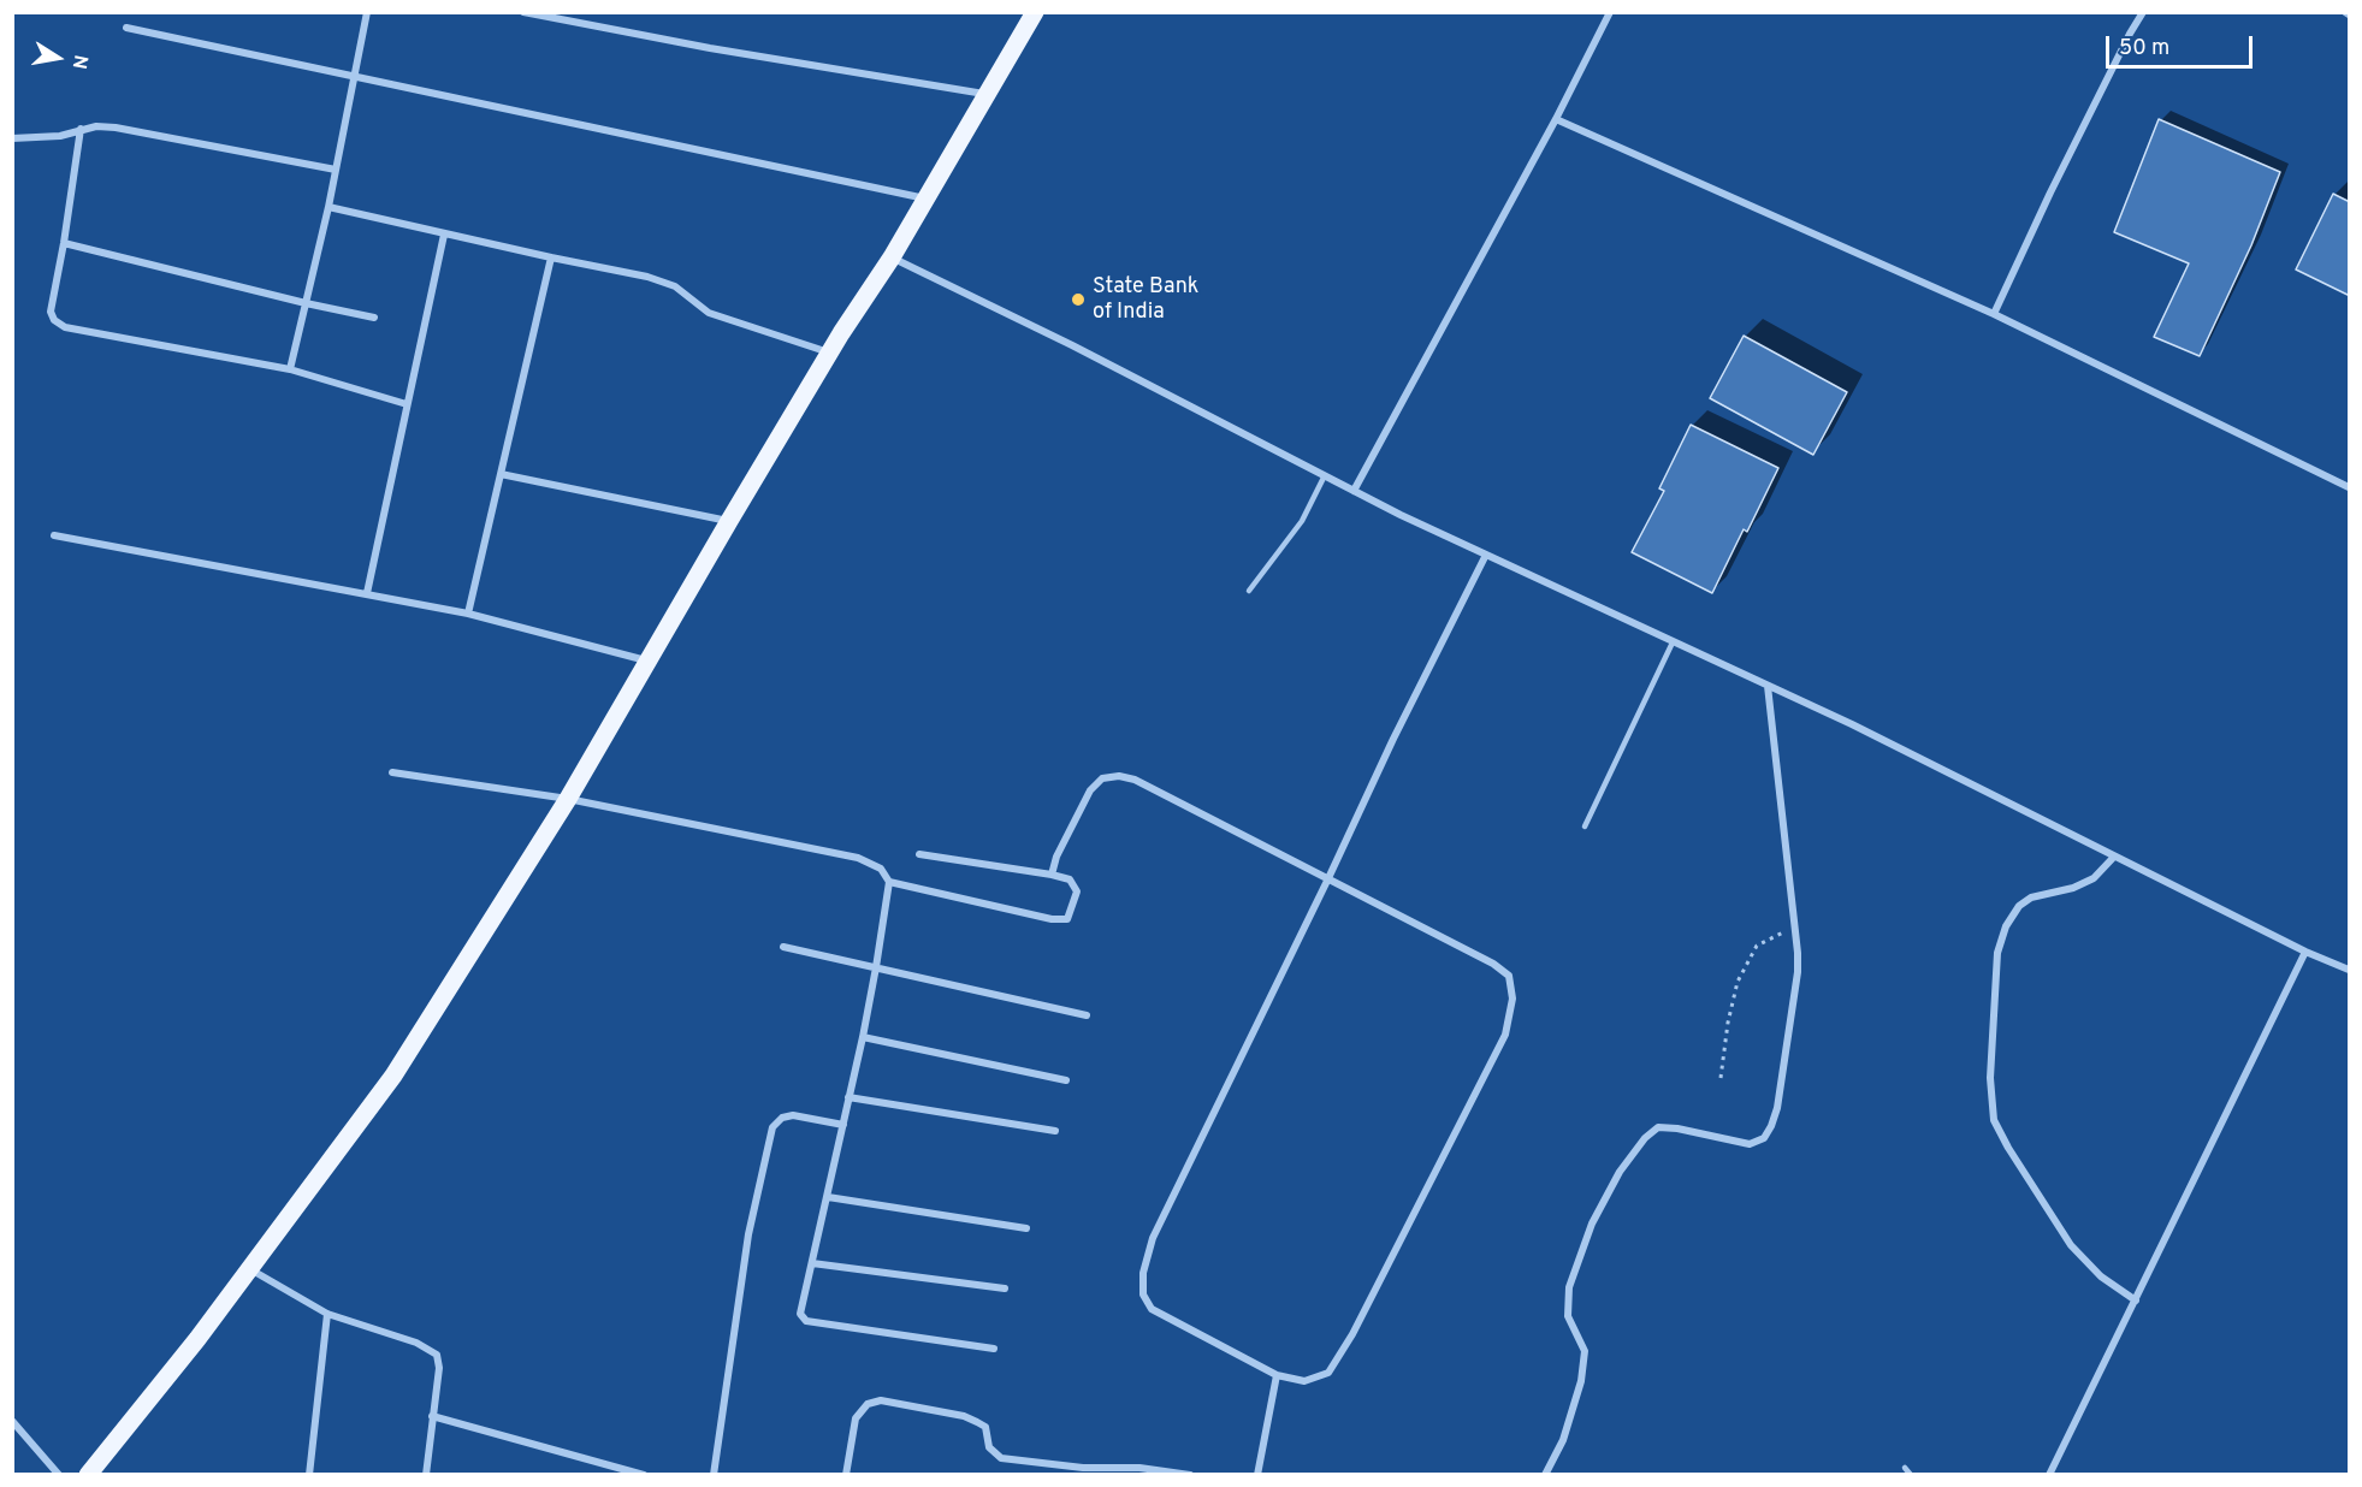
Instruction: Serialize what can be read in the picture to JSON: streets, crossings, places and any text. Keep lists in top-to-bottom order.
{
  "places": ["State Bank of India"],
  "scale_bar": "50 m",
  "north": "right"
}
